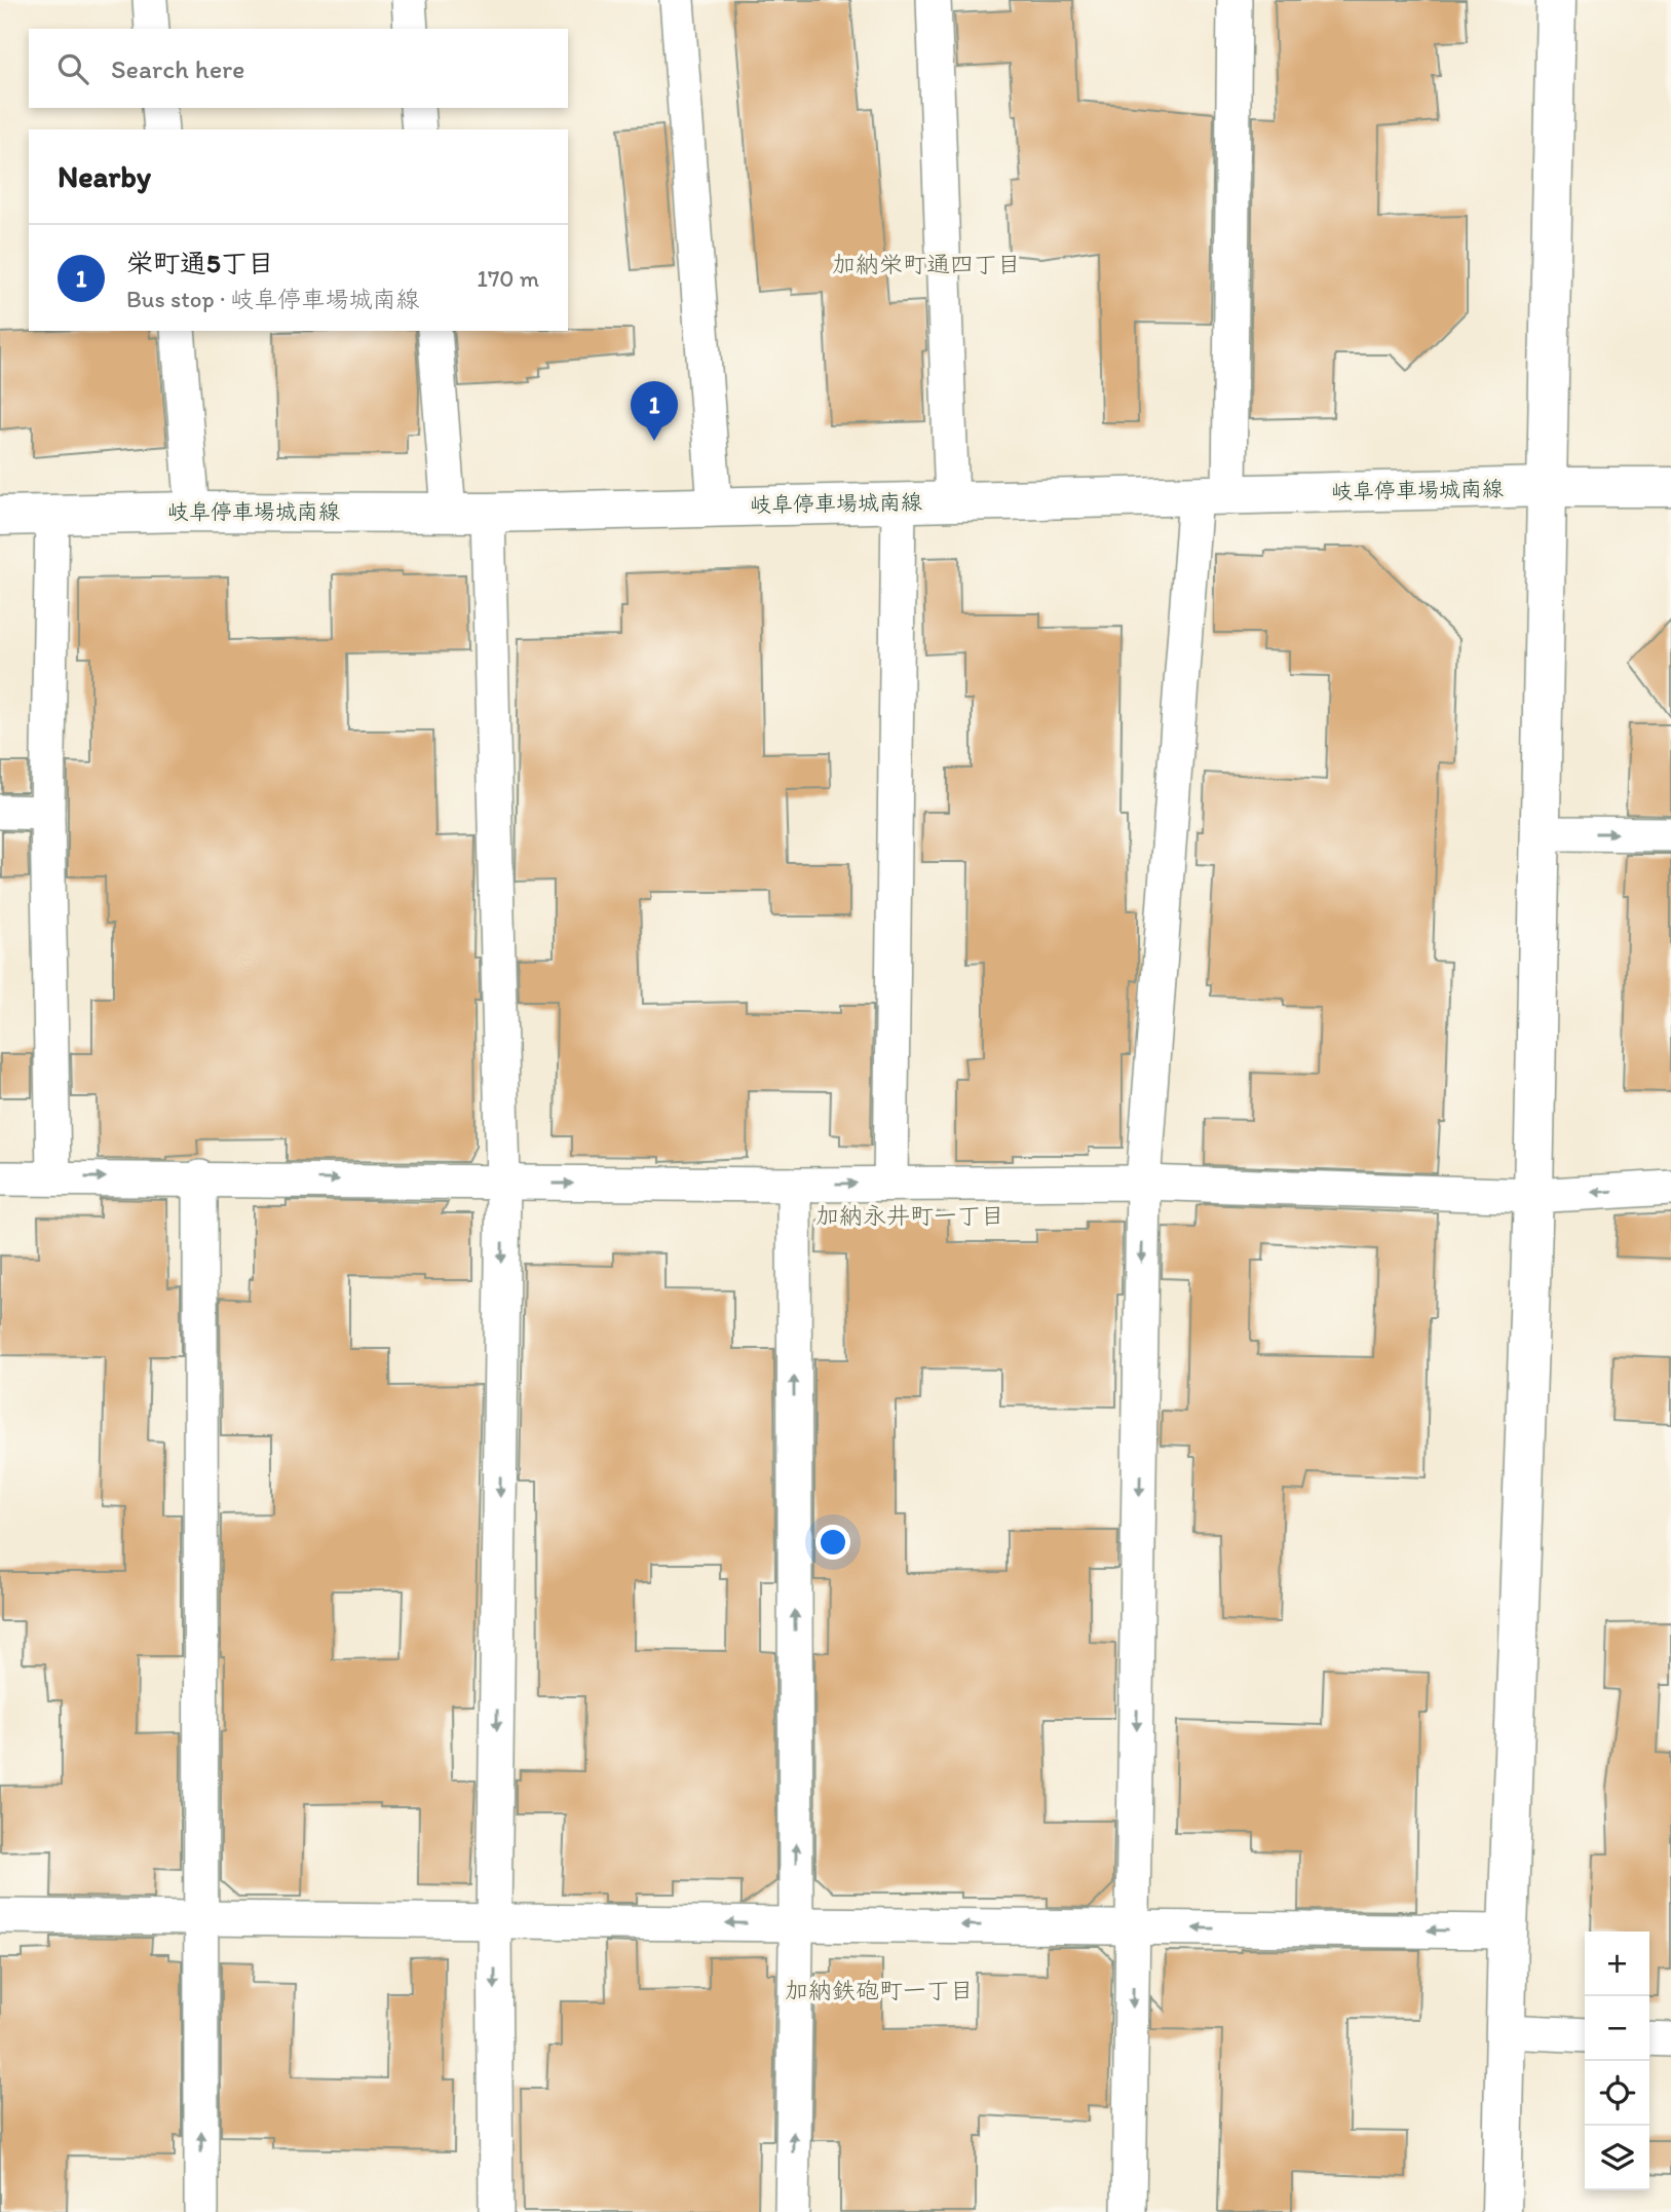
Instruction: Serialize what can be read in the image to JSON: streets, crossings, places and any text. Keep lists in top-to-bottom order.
{
  "streets": {
    "street": ["岐阜停車場城南線"]
  },
  "districts": ["加納栄町通四丁目", "加納永井町一丁目", "加納鉄砲町一丁目"],
  "page": {
    "search": "Search here",
    "heading": "Nearby",
    "list": [
      {
        "mark": "1",
        "name": "栄町通5丁目",
        "note": "Bus stop · 岐阜停車場城南線",
        "value": "170 m"
      }
    ],
    "pins": "1",
    "map_buttons": ["+", "−"]
  }
}
